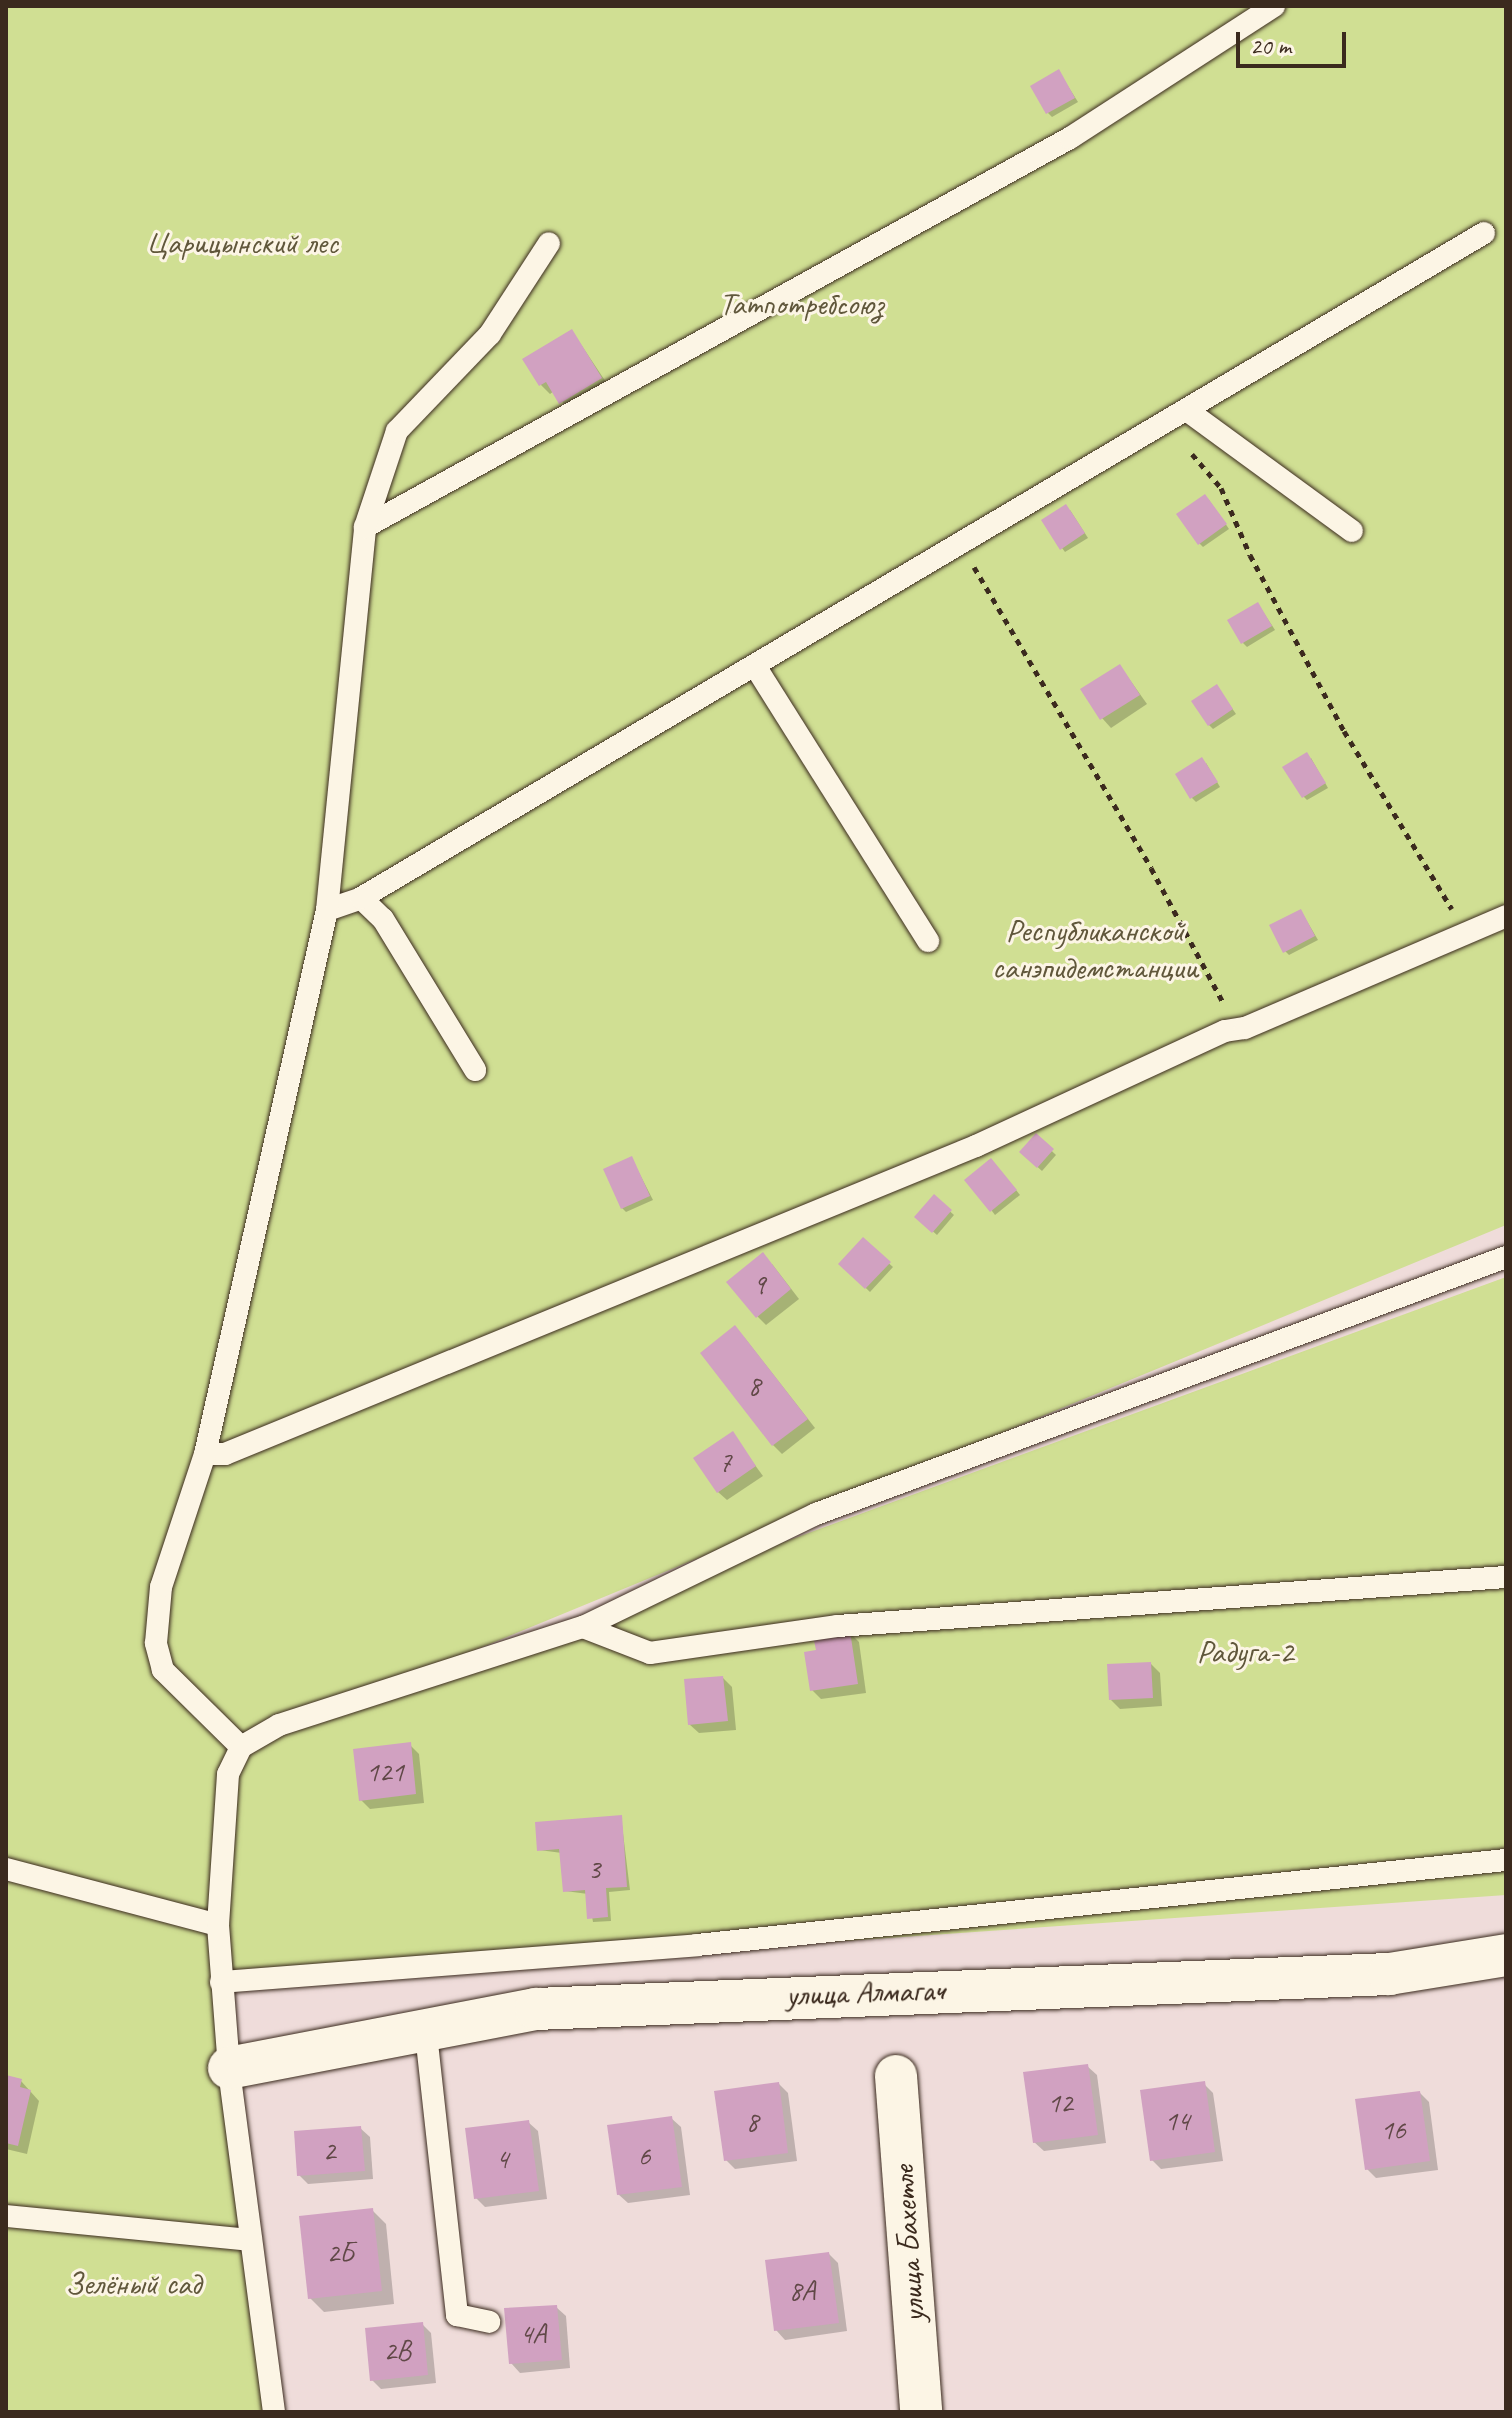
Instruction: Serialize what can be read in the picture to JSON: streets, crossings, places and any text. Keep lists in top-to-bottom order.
{
  "streets": {
    "street": ["улица Алмагач", "улица Бахетле"]
  },
  "parks": [
    "Царицынский лес",
    "Татпотребсоюз",
    "Республиканской санэпидемстанции",
    "Радуга-2",
    "Зелёный сад"
  ],
  "house_numbers": [
    "9",
    "8",
    "7",
    "121",
    "3",
    "12",
    "14",
    "8",
    "16",
    "2",
    "6",
    "4",
    "2Б",
    "8А",
    "4А",
    "2В"
  ],
  "scale_bar": "20 m"
}
